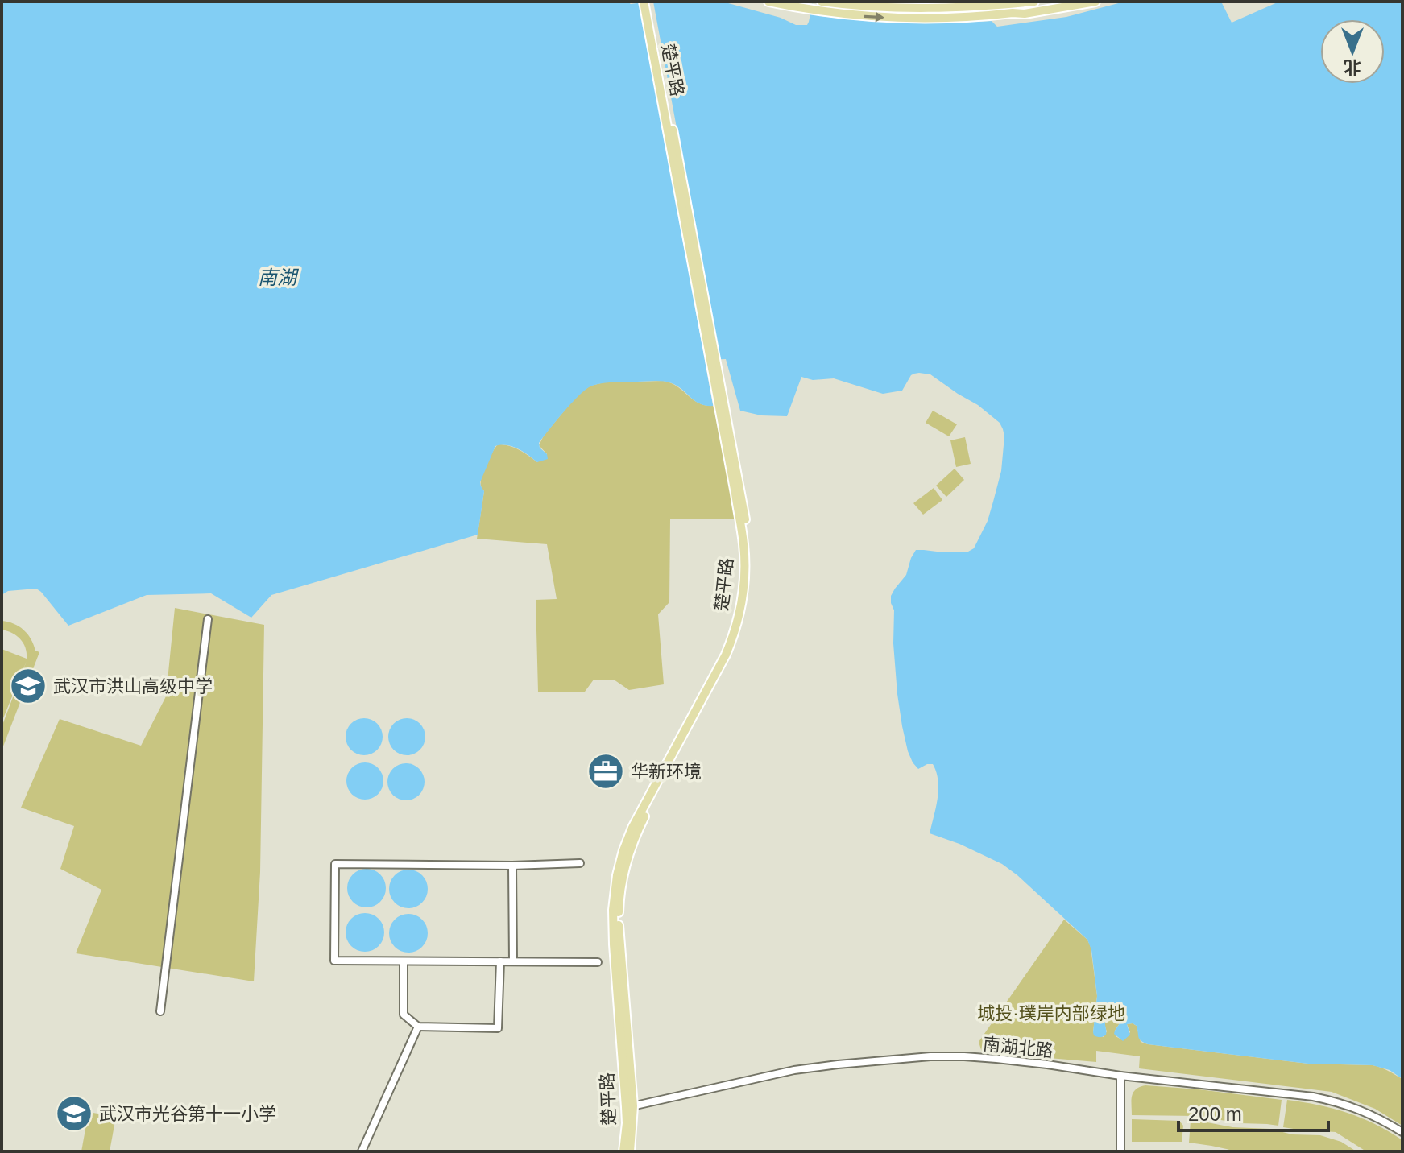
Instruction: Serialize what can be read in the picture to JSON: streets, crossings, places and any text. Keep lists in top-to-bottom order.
{
  "streets": {
    "main road": ["楚平路"],
    "street": ["南湖北路"]
  },
  "crossings": [
    ["楚平路", "南湖北路"]
  ],
  "water": ["南湖"],
  "parks": ["城投·璞岸内部绿地"],
  "places": {
    "school or university": ["武汉市洪山高级中学", "武汉市光谷第十一小学"],
    "office": ["华新环境"]
  },
  "scale_bar": "200 m",
  "north": "bottom"
}
